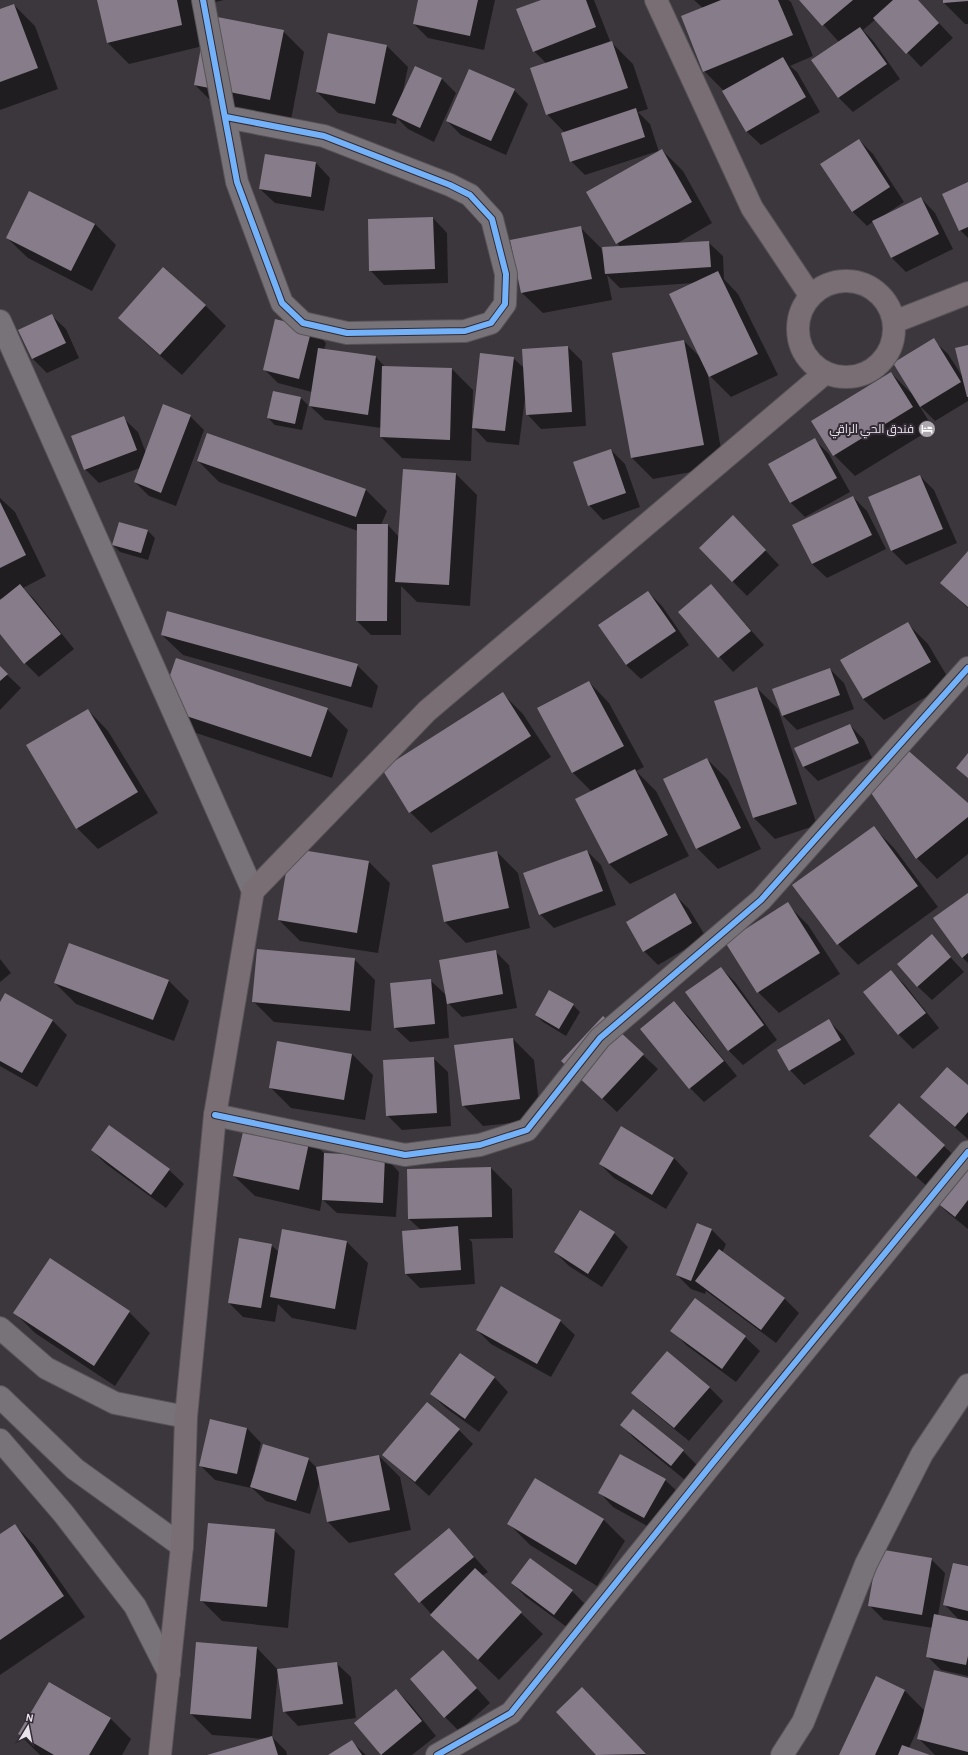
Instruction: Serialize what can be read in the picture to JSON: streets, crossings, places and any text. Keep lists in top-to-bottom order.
{
  "places": {
    "hotel": ["فندق الحي الراقي"]
  },
  "north": "top"
}
